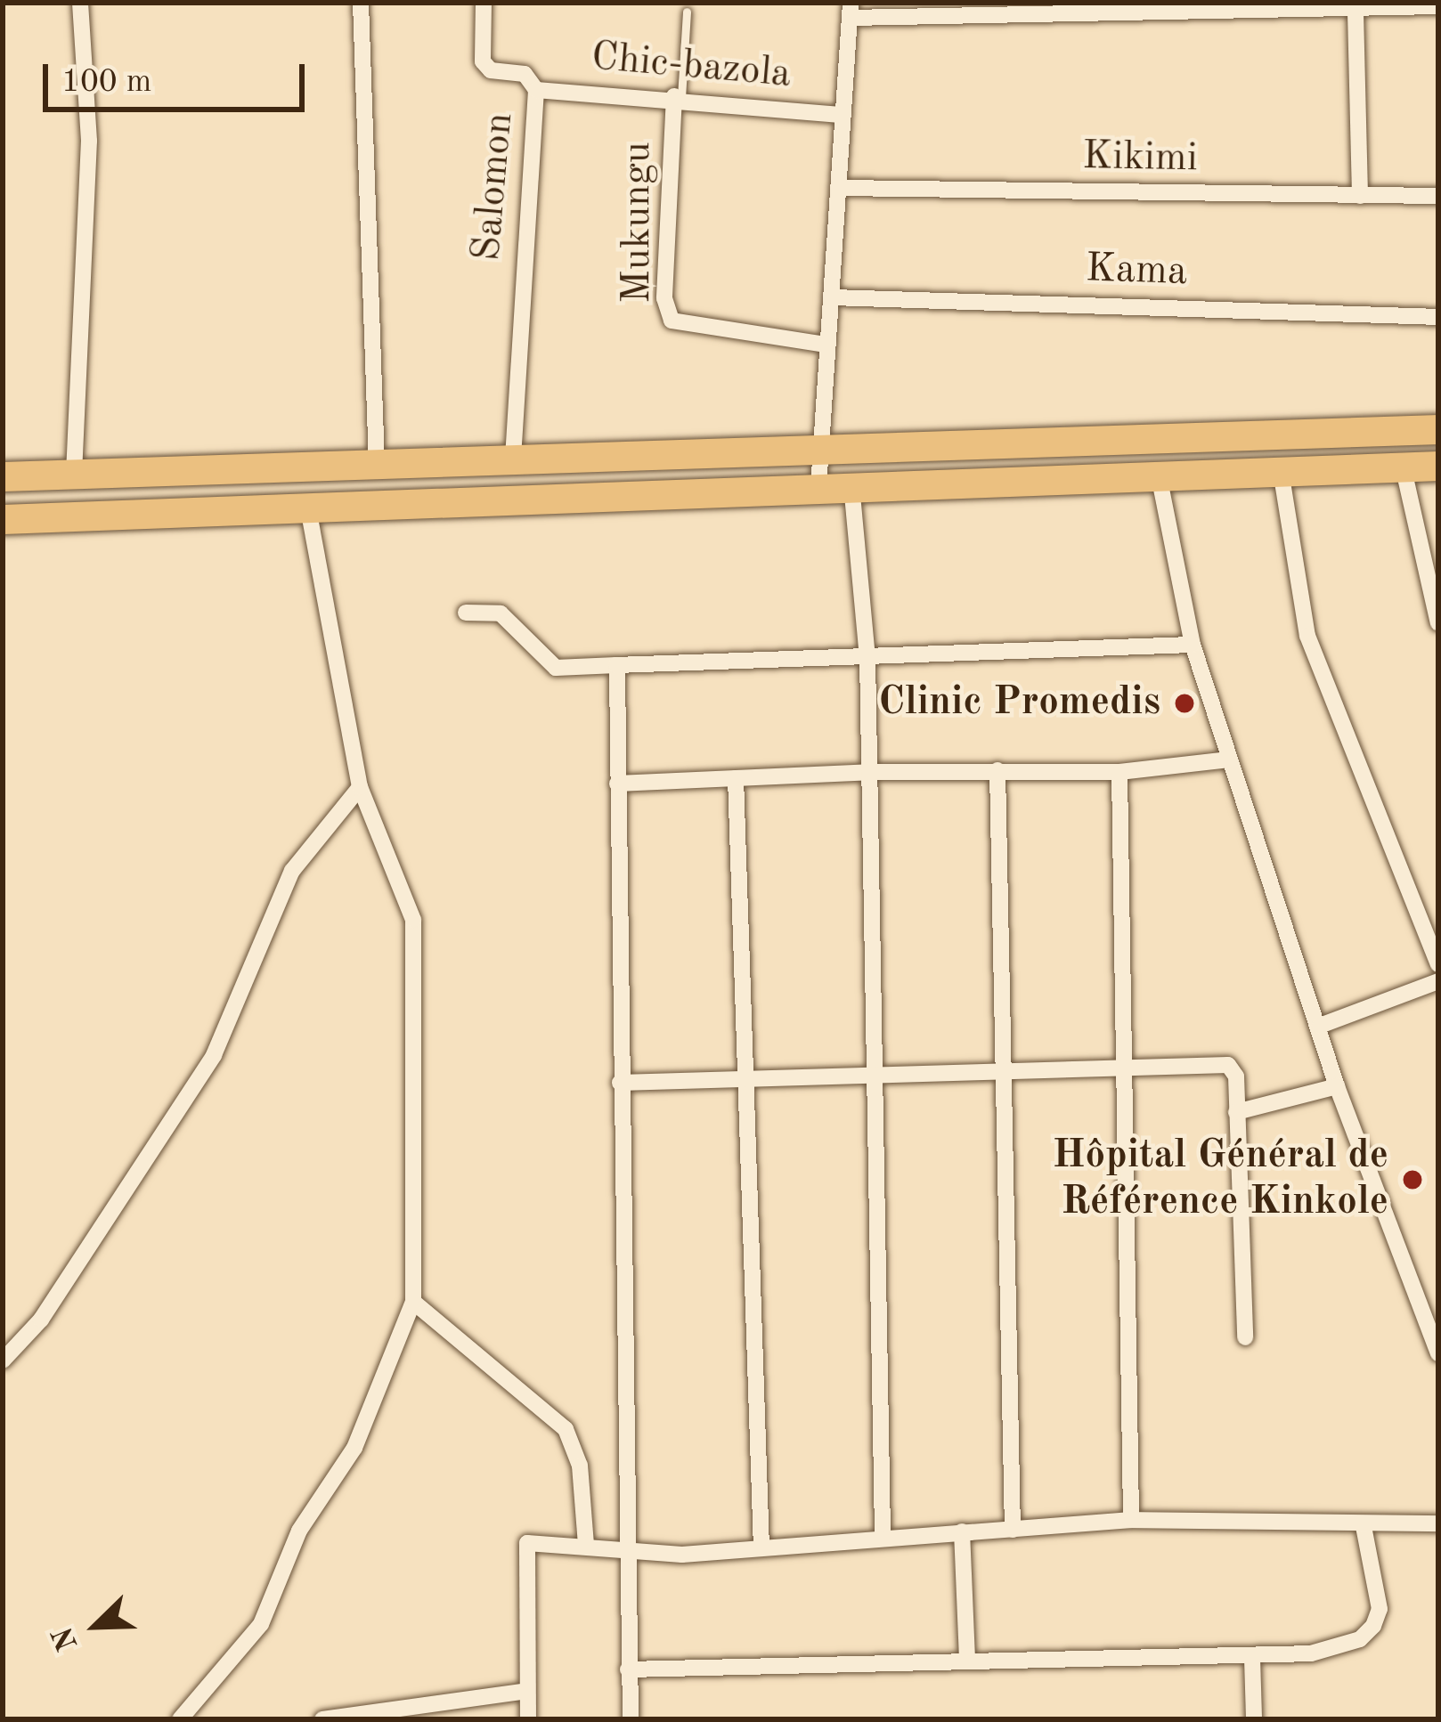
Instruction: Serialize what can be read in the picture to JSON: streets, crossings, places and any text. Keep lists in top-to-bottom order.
{
  "streets": {
    "street": [
      "Chic-bazola",
      "Kikimi",
      "Salomon",
      "Mukungu",
      "Kama"
    ]
  },
  "crossings": [
    ["Chic-bazola", "Salomon"],
    ["Chic-bazola", "Mukungu"]
  ],
  "places": ["Clinic Promedis", "Hôpital Général de Référence Kinkole"],
  "scale_bar": "100 m",
  "north": "bottom left"
}
